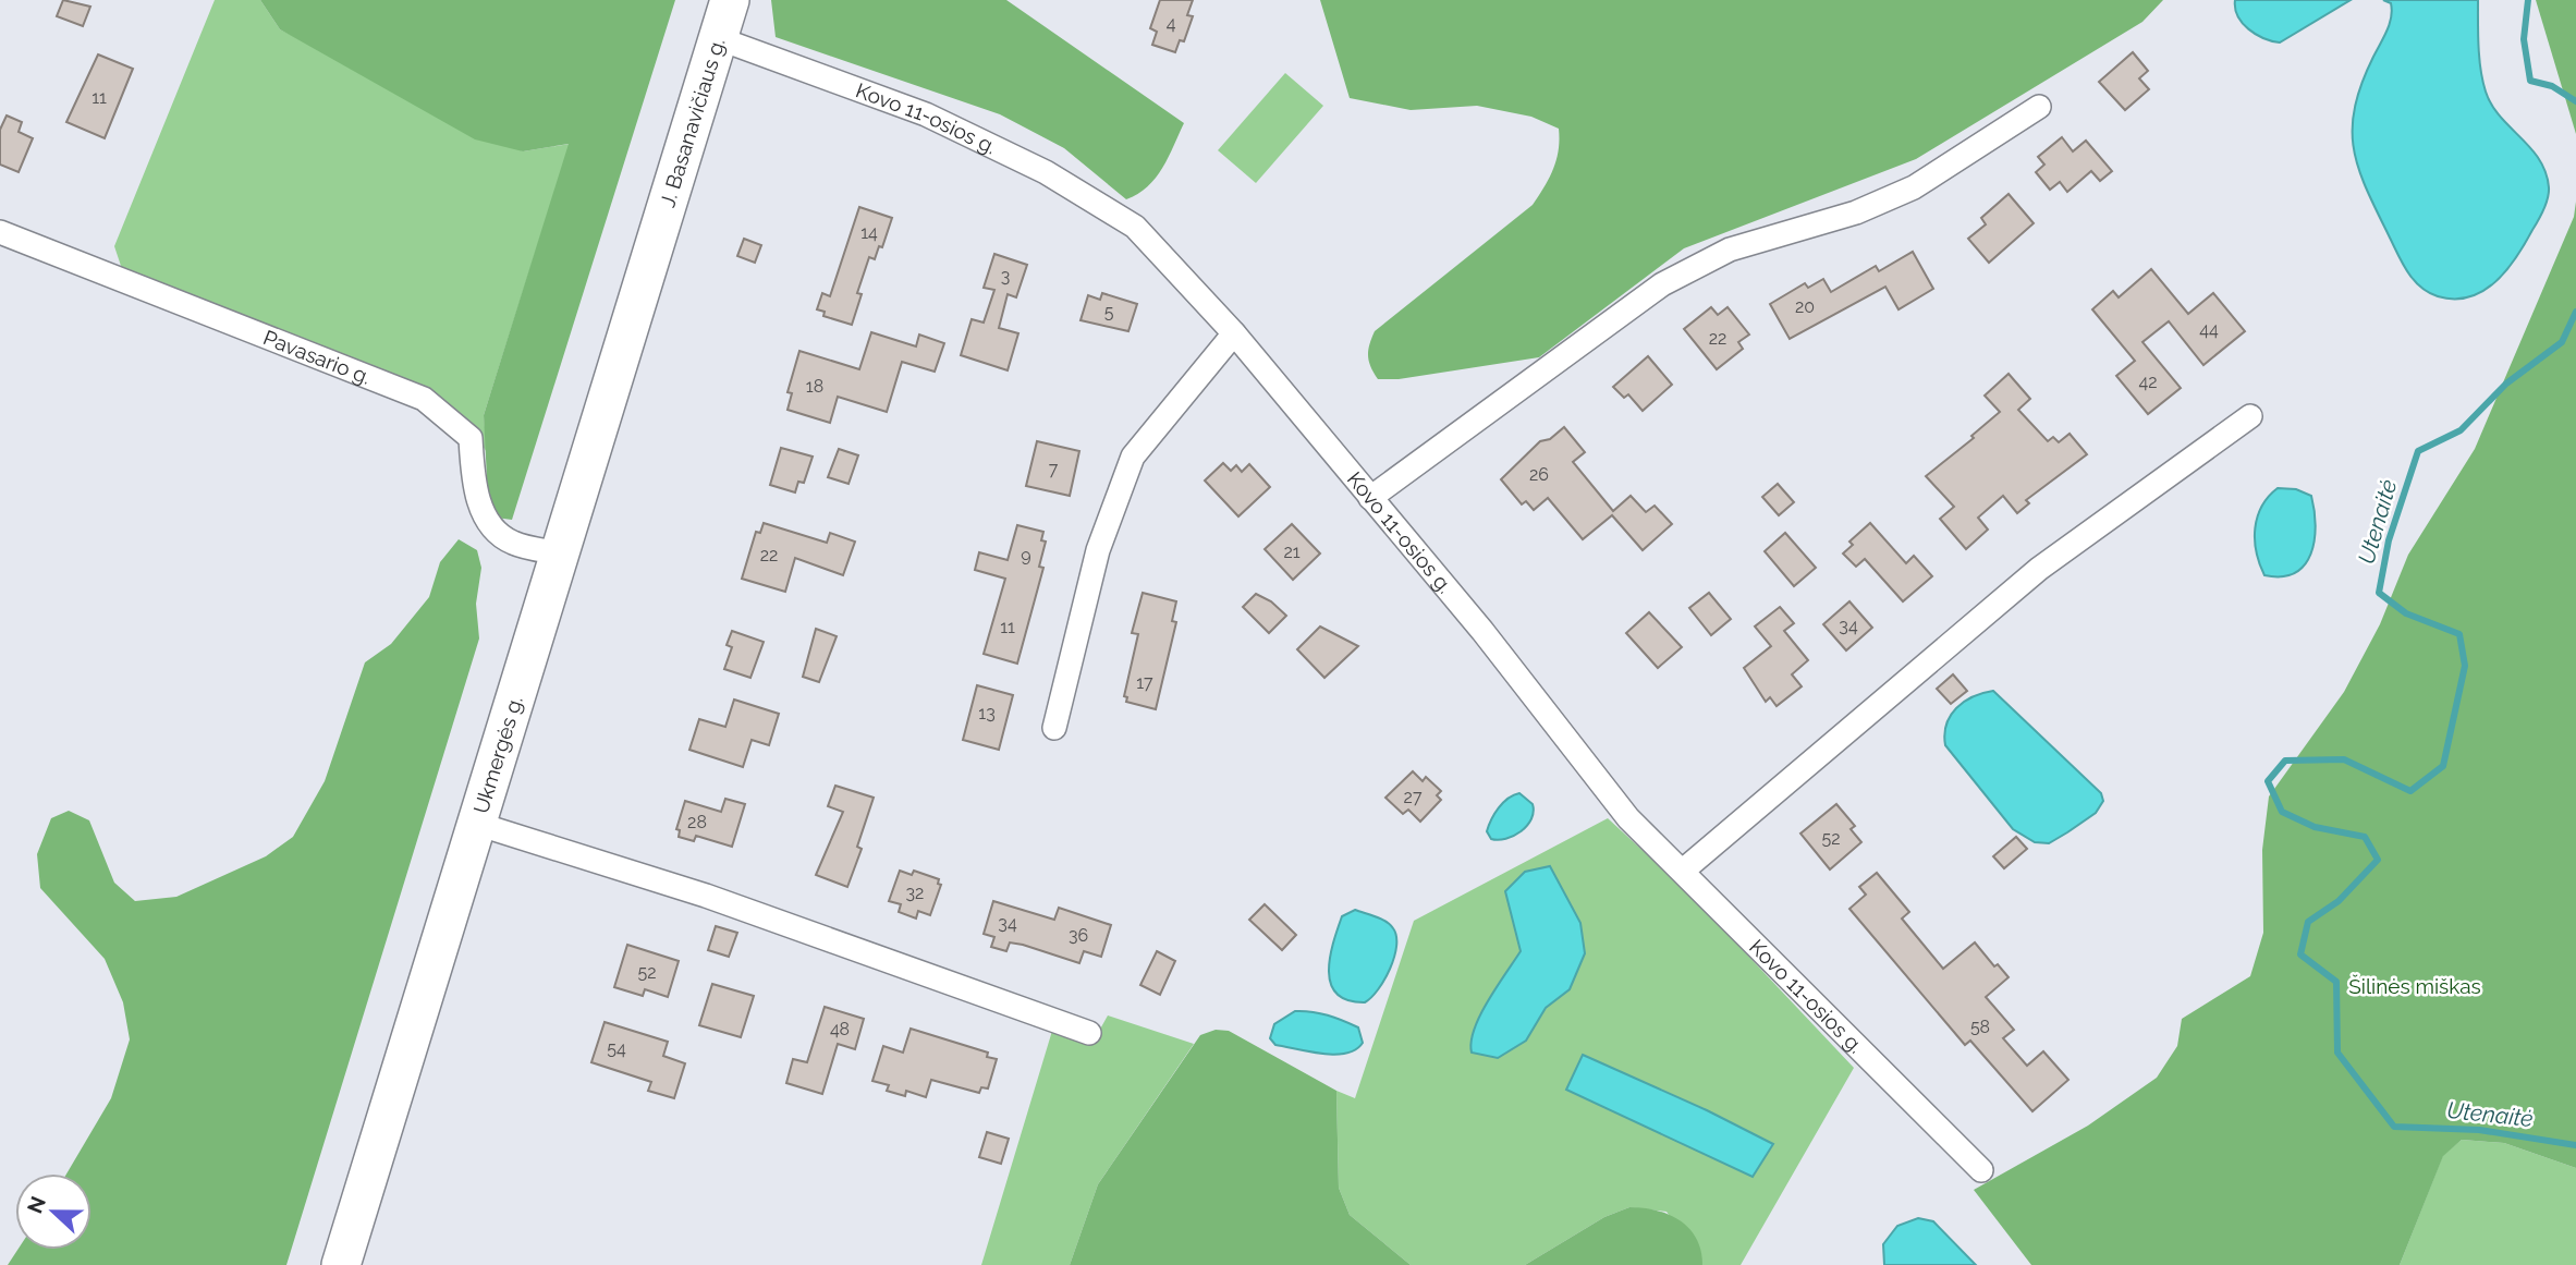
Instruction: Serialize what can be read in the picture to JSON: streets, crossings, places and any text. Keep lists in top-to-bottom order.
{
  "streets": {
    "highway": ["J. Basanavičiaus g.", "Ukmergės g."],
    "street": ["Kovo 11-osios g.", "Pavasario g."]
  },
  "crossings": [
    ["Kovo 11-osios g.", "J. Basanavičiaus g."],
    ["J. Basanavičiaus g.", "Ukmergės g."],
    ["Pavasario g.", "Ukmergės g."]
  ],
  "water": ["Utenaitė"],
  "parks": ["Šilinės miškas"],
  "house_numbers": [
    "4",
    "11",
    "14",
    "3",
    "20",
    "5",
    "44",
    "22",
    "42",
    "18",
    "7",
    "26",
    "21",
    "22",
    "9",
    "34",
    "11",
    "17",
    "13",
    "27",
    "28",
    "52",
    "32",
    "34",
    "36",
    "52",
    "58",
    "48",
    "54"
  ],
  "north": "left"
}
